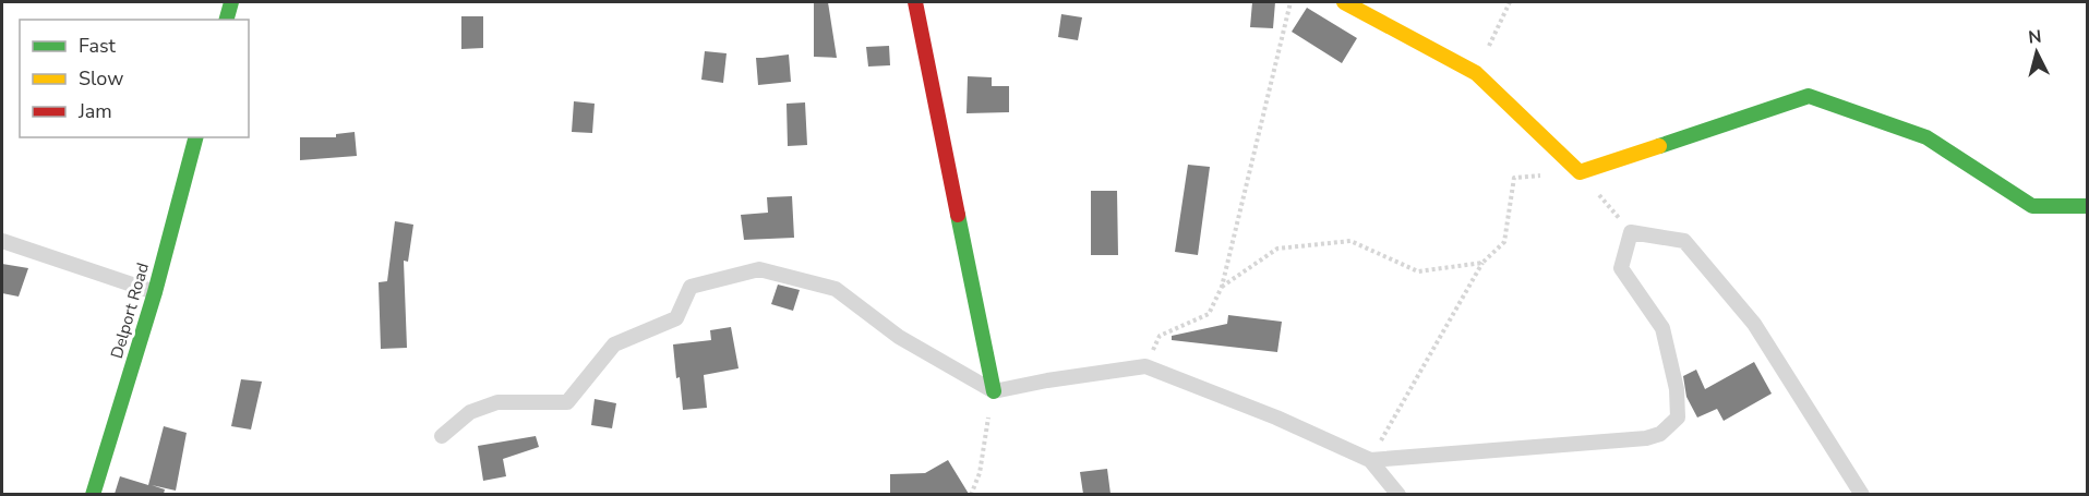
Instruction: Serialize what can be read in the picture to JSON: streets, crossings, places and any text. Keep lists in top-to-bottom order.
{
  "streets": {
    "street": ["Delport Road"]
  },
  "legend": ["Fast", "Slow", "Jam"],
  "north": "top"
}
